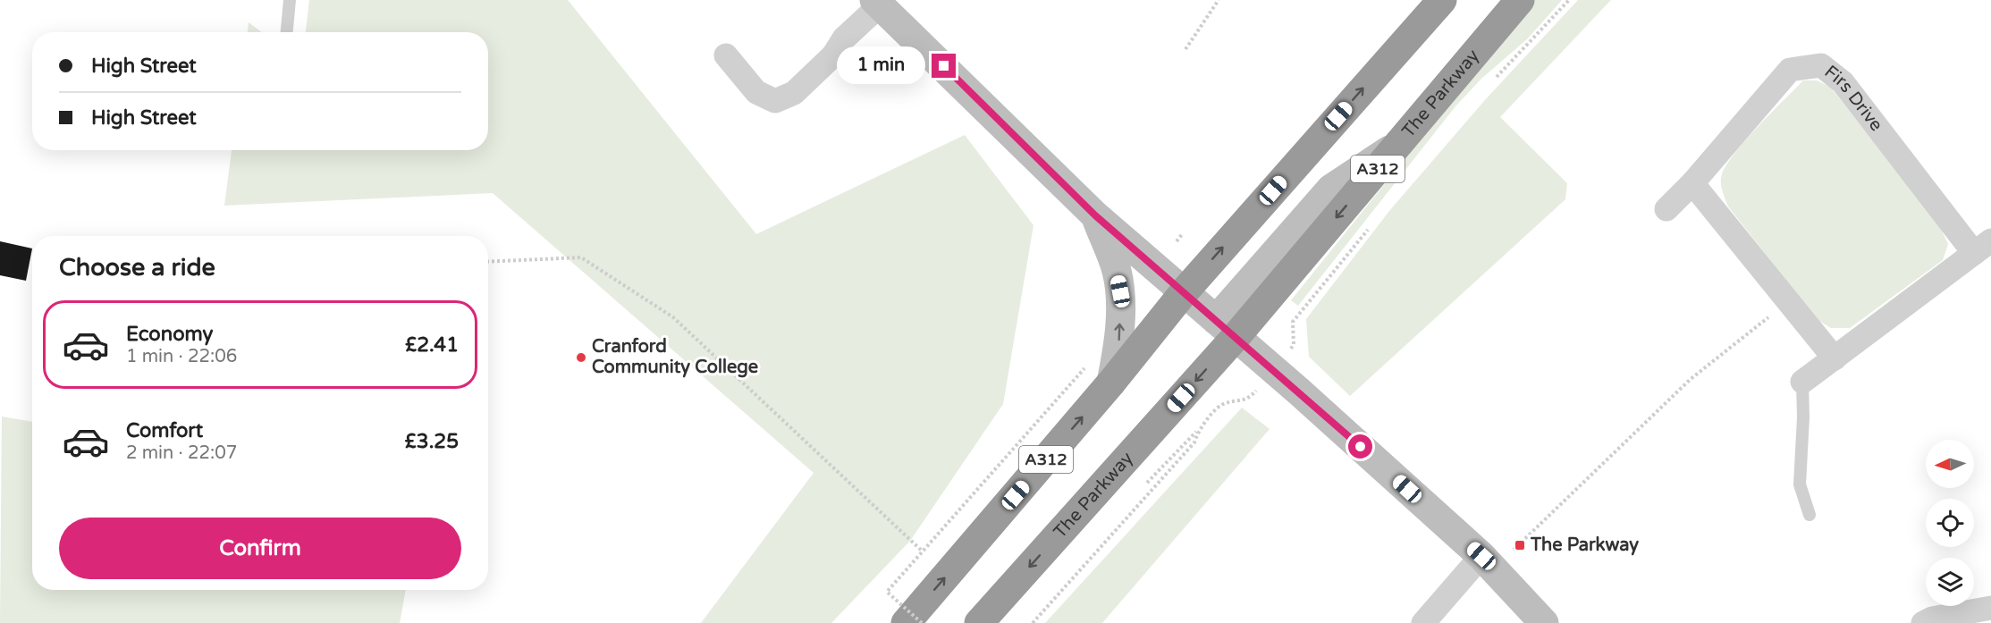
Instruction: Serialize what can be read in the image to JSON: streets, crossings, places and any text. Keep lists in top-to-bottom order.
{
  "streets": {
    "highway": ["The Parkway", "A312"],
    "street": ["Firs Drive"]
  },
  "places": {
    "other": ["Cranford Community College"],
    "transit": ["The Parkway"]
  },
  "north": "left",
  "page": {
    "banner": ["High Street", "High Street"],
    "bubble": "1 min",
    "heading": "Choose a ride",
    "list": [
      {
        "name": "Economy",
        "note": "1 min · 22:06",
        "value": "£2.41"
      },
      {
        "name": "Comfort",
        "note": "2 min · 22:07",
        "value": "£3.25"
      }
    ],
    "buttons": "Confirm"
  }
}
